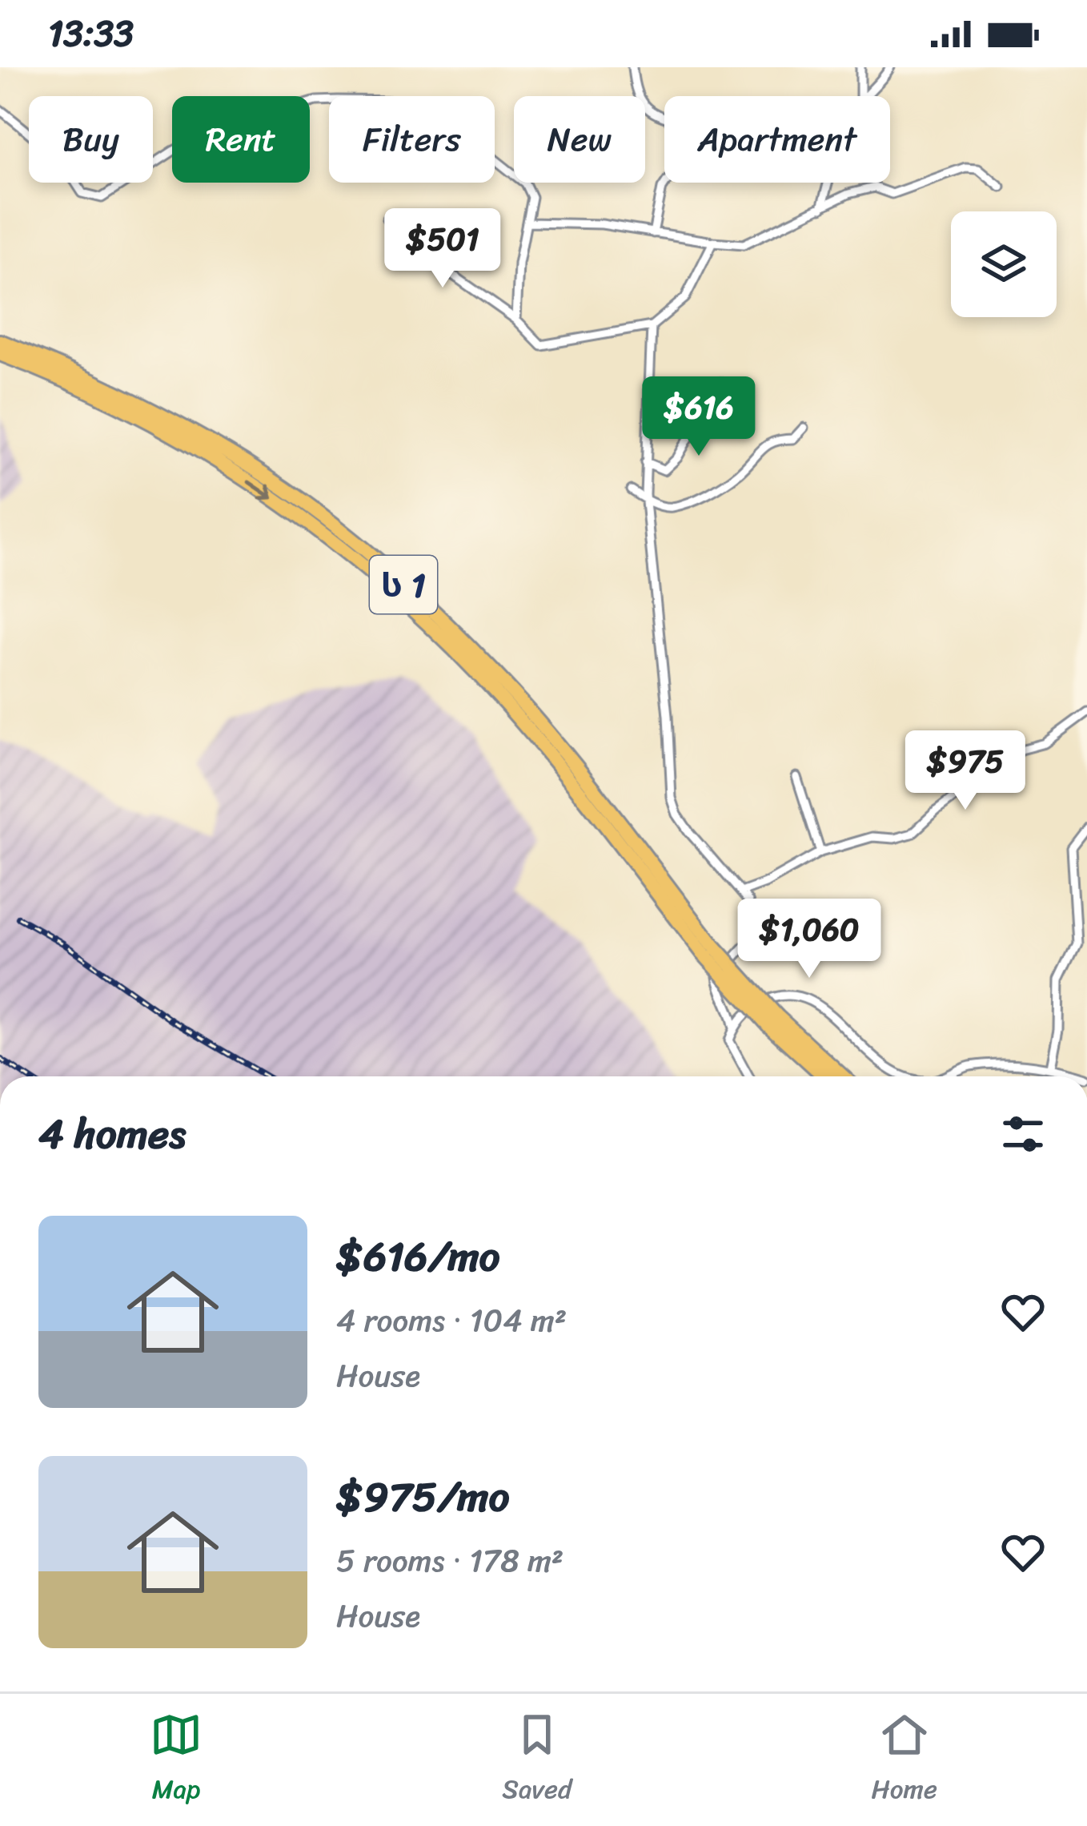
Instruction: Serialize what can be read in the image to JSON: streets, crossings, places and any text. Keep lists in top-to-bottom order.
{
  "streets": {
    "highway": ["ს 1"]
  },
  "page": {
    "status": "13:33",
    "chip": [
      "Buy",
      "Rent",
      "Filters",
      "New",
      "Apartment"
    ],
    "price": [
      "$501",
      "$616",
      "$975",
      "$1,060"
    ],
    "heading": "4 homes",
    "list": [
      {
        "name": "$616/mo",
        "note": "4 rooms · 104 m² · House"
      },
      {
        "name": "$975/mo",
        "note": "5 rooms · 178 m² · House"
      }
    ],
    "tabs": ["Map", "Saved", "Home"]
  }
}
